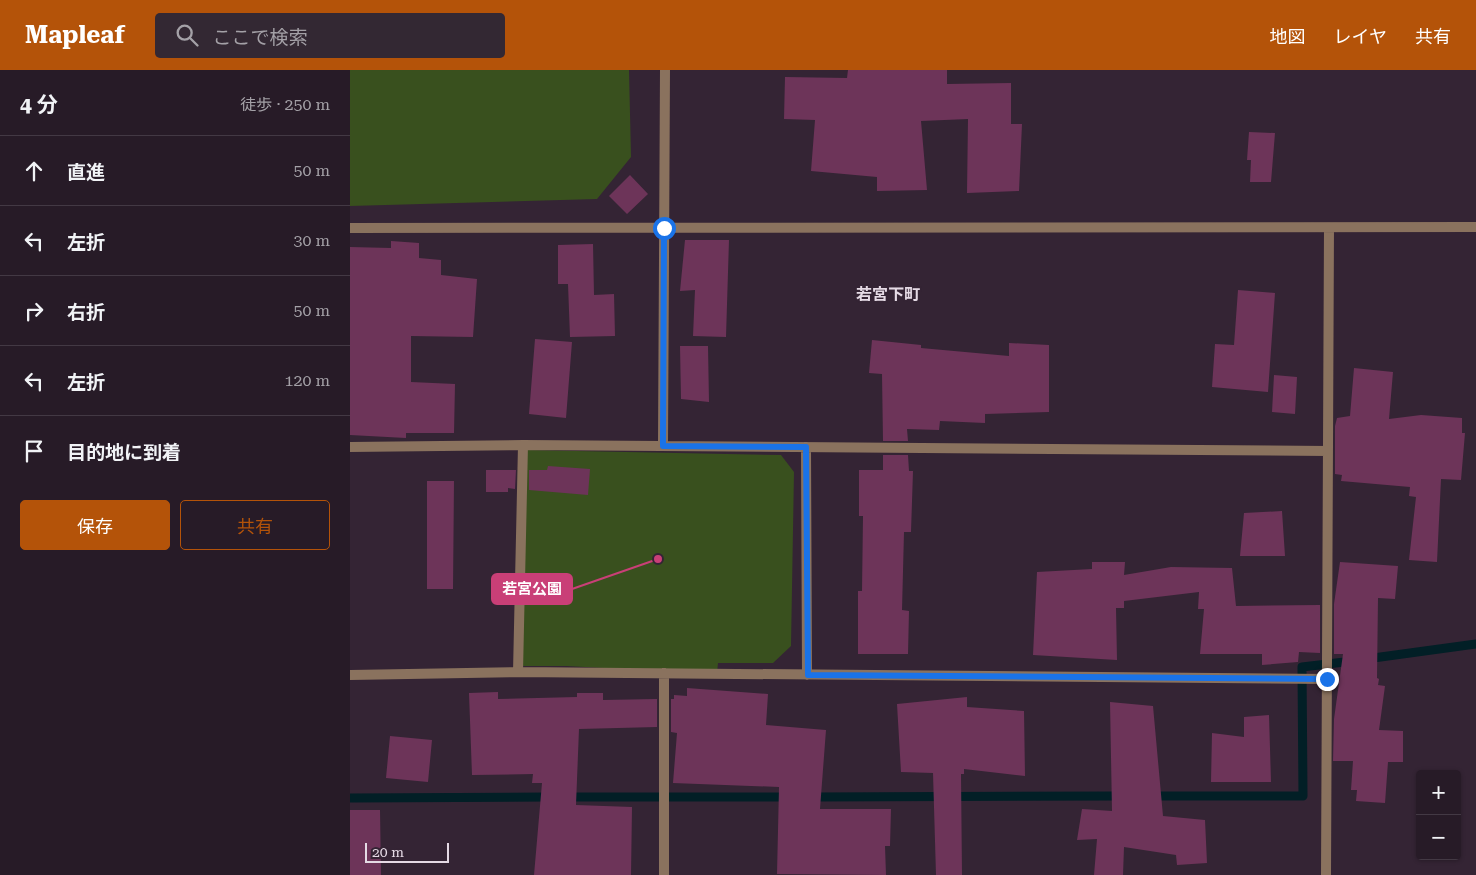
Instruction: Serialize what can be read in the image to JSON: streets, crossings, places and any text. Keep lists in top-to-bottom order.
{
  "districts": ["若宮下町"],
  "places": ["若宮公園"],
  "scale_bar": "20 m",
  "page": {
    "header": "Mapleaf",
    "search": "ここで検索",
    "nav": ["地図", "レイヤ", "共有"],
    "heading": ["4 分", "徒歩 · 250 m"],
    "list": [
      ["直進", "50 m"],
      ["左折", "30 m"],
      ["右折", "50 m"],
      ["左折", "120 m"],
      "目的地に到着"
    ],
    "buttons": ["保存", "共有"],
    "map_buttons": ["+", "−"],
    "scale": "20 m"
  }
}
